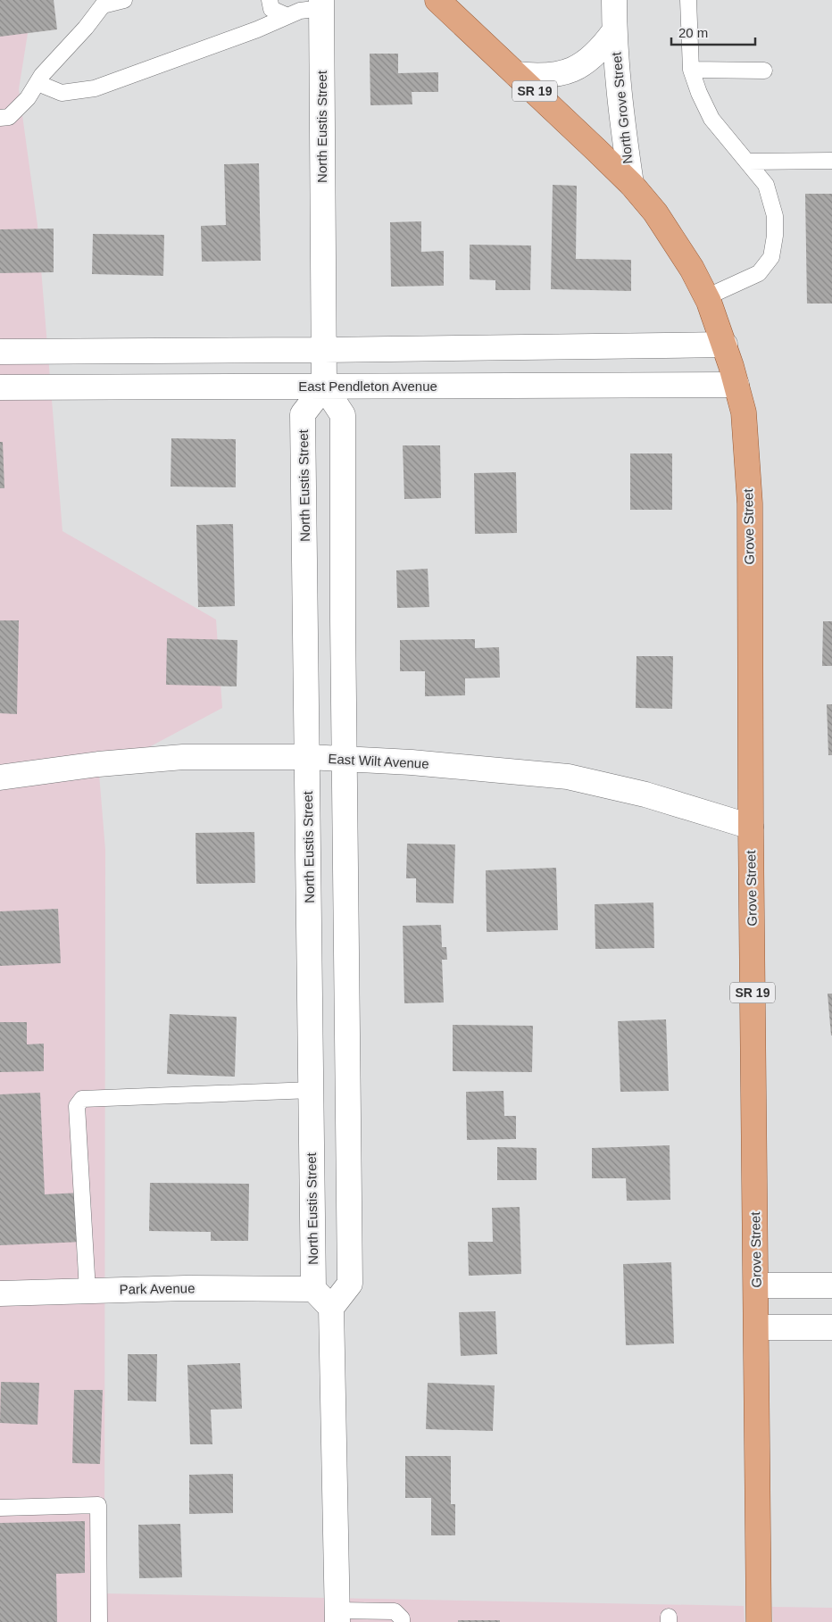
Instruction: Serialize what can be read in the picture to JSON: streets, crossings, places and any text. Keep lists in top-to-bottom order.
{
  "streets": {
    "main road": ["SR 19", "Grove Street"],
    "street": [
      "North Grove Street",
      "North Eustis Street",
      "East Pendleton Avenue",
      "East Wilt Avenue",
      "Park Avenue"
    ]
  },
  "crossings": [
    ["SR 19", "North Grove Street"],
    ["SR 19", "Grove Street"],
    ["North Grove Street", "Grove Street"],
    ["North Eustis Street", "East Pendleton Avenue"],
    ["North Eustis Street", "East Wilt Avenue"],
    ["North Eustis Street", "Park Avenue"],
    ["East Pendleton Avenue", "Grove Street"],
    ["Grove Street", "East Wilt Avenue"]
  ],
  "scale_bar": "20 m"
}
